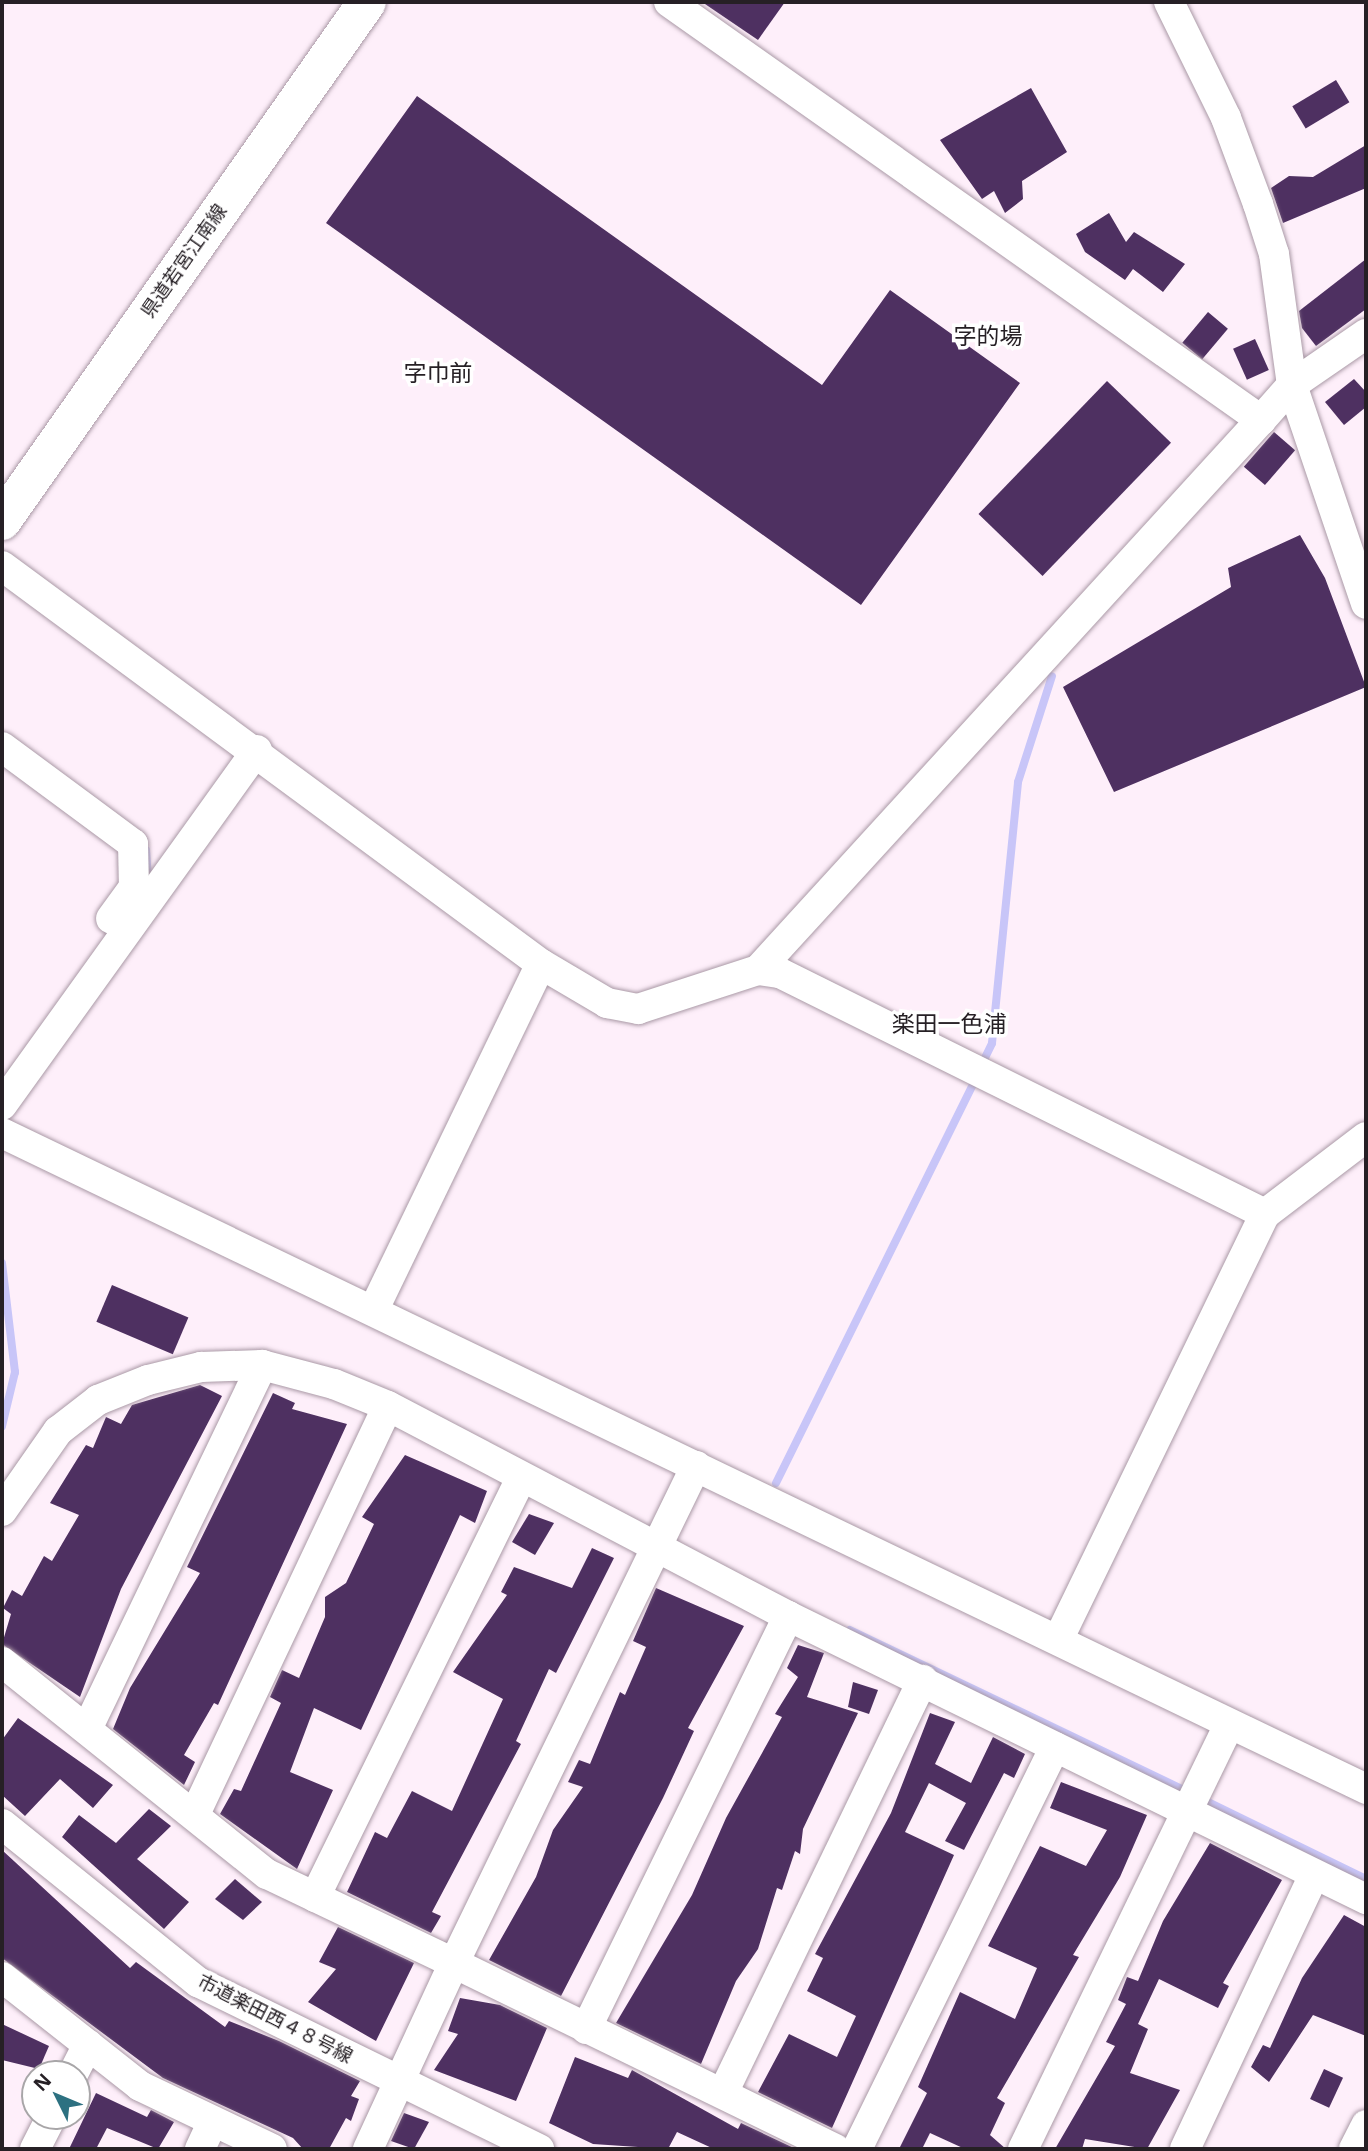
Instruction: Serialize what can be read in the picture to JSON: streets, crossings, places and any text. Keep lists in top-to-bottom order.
{
  "streets": {
    "main road": ["県道若宮江南線"],
    "street": ["市道楽田西４８号線"]
  },
  "districts": ["字的場", "字巾前", "楽田一色浦"],
  "north": "top left"
}
